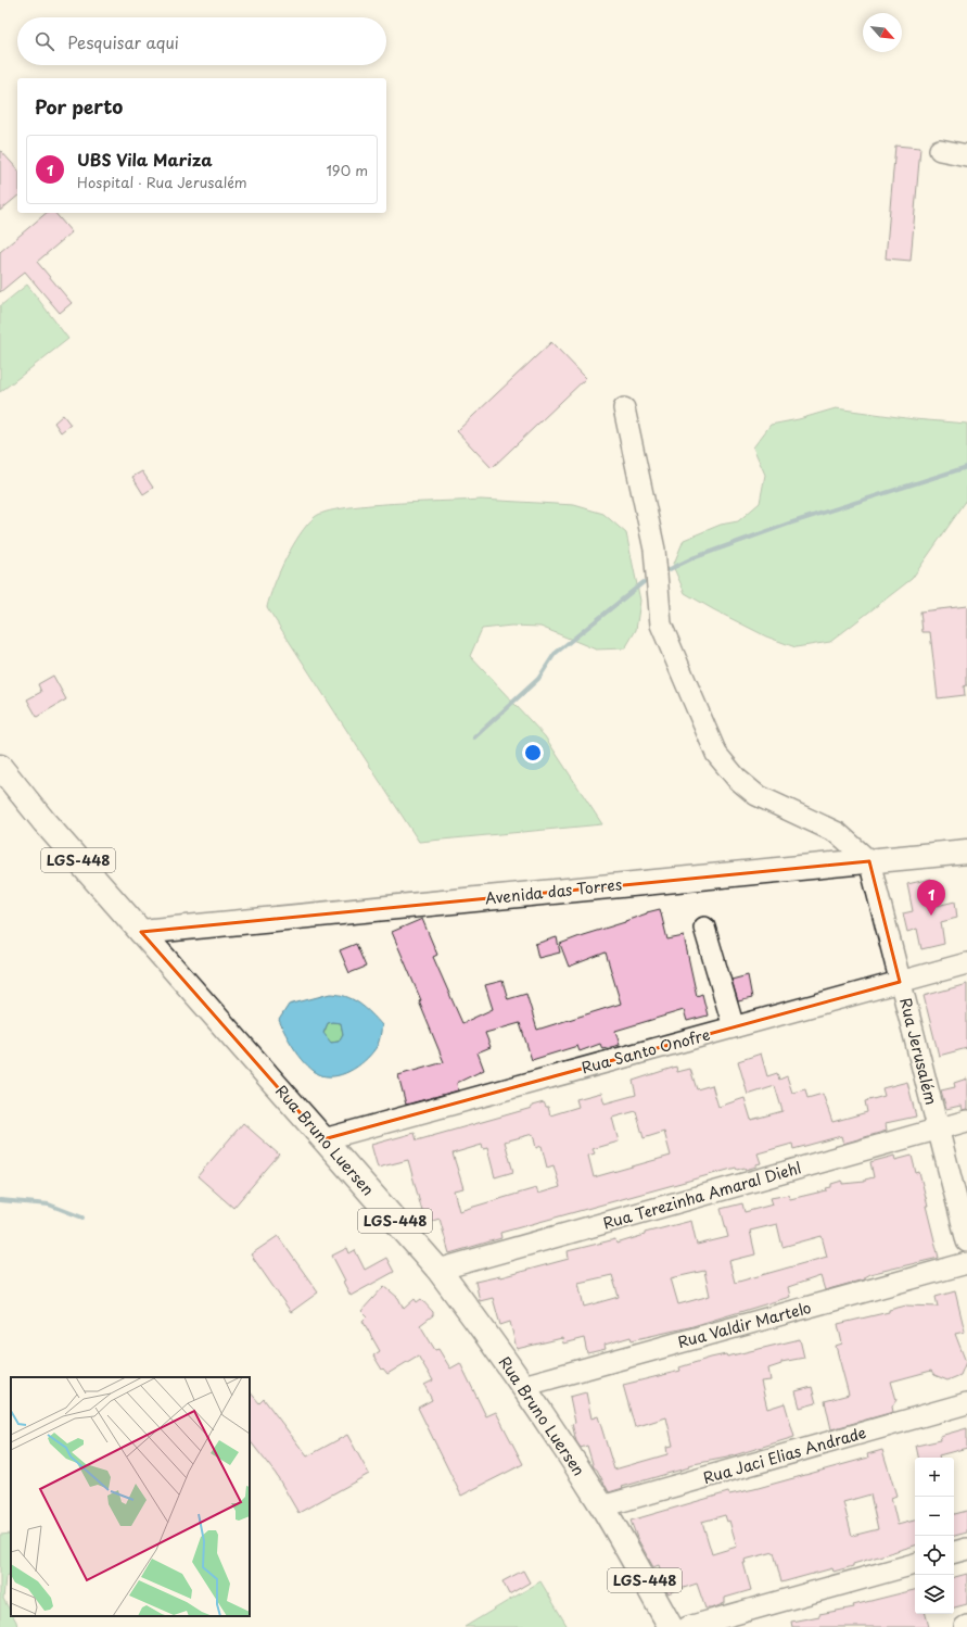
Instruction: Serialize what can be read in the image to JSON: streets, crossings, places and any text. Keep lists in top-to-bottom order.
{
  "streets": {
    "main road": ["LGS-448", "Avenida das Torres", "Rua Bruno Luersen"],
    "street": [
      "Rua Santo Onofre",
      "Rua Jerusalém",
      "Rua Terezinha Amaral Diehl",
      "Rua Valdir Martelo",
      "Rua Jaci Elias Andrade"
    ]
  },
  "crossings": [
    ["Avenida das Torres", "Rua Jerusalém"],
    ["Avenida das Torres", "Rua Bruno Luersen"],
    ["Rua Santo Onofre", "Rua Jerusalém"],
    ["Rua Santo Onofre", "Rua Bruno Luersen"],
    ["Rua Jerusalém", "Rua Terezinha Amaral Diehl"],
    ["Rua Bruno Luersen", "Rua Terezinha Amaral Diehl"],
    ["Rua Bruno Luersen", "Rua Valdir Martelo"],
    ["Rua Bruno Luersen", "Rua Jaci Elias Andrade"]
  ],
  "north": "bottom right",
  "page": {
    "search": "Pesquisar aqui",
    "heading": "Por perto",
    "list": [
      {
        "mark": "1",
        "name": "UBS Vila Mariza",
        "note": "Hospital · Rua Jerusalém",
        "value": "190 m"
      }
    ],
    "pins": "1",
    "map_buttons": ["+", "−"]
  }
}
